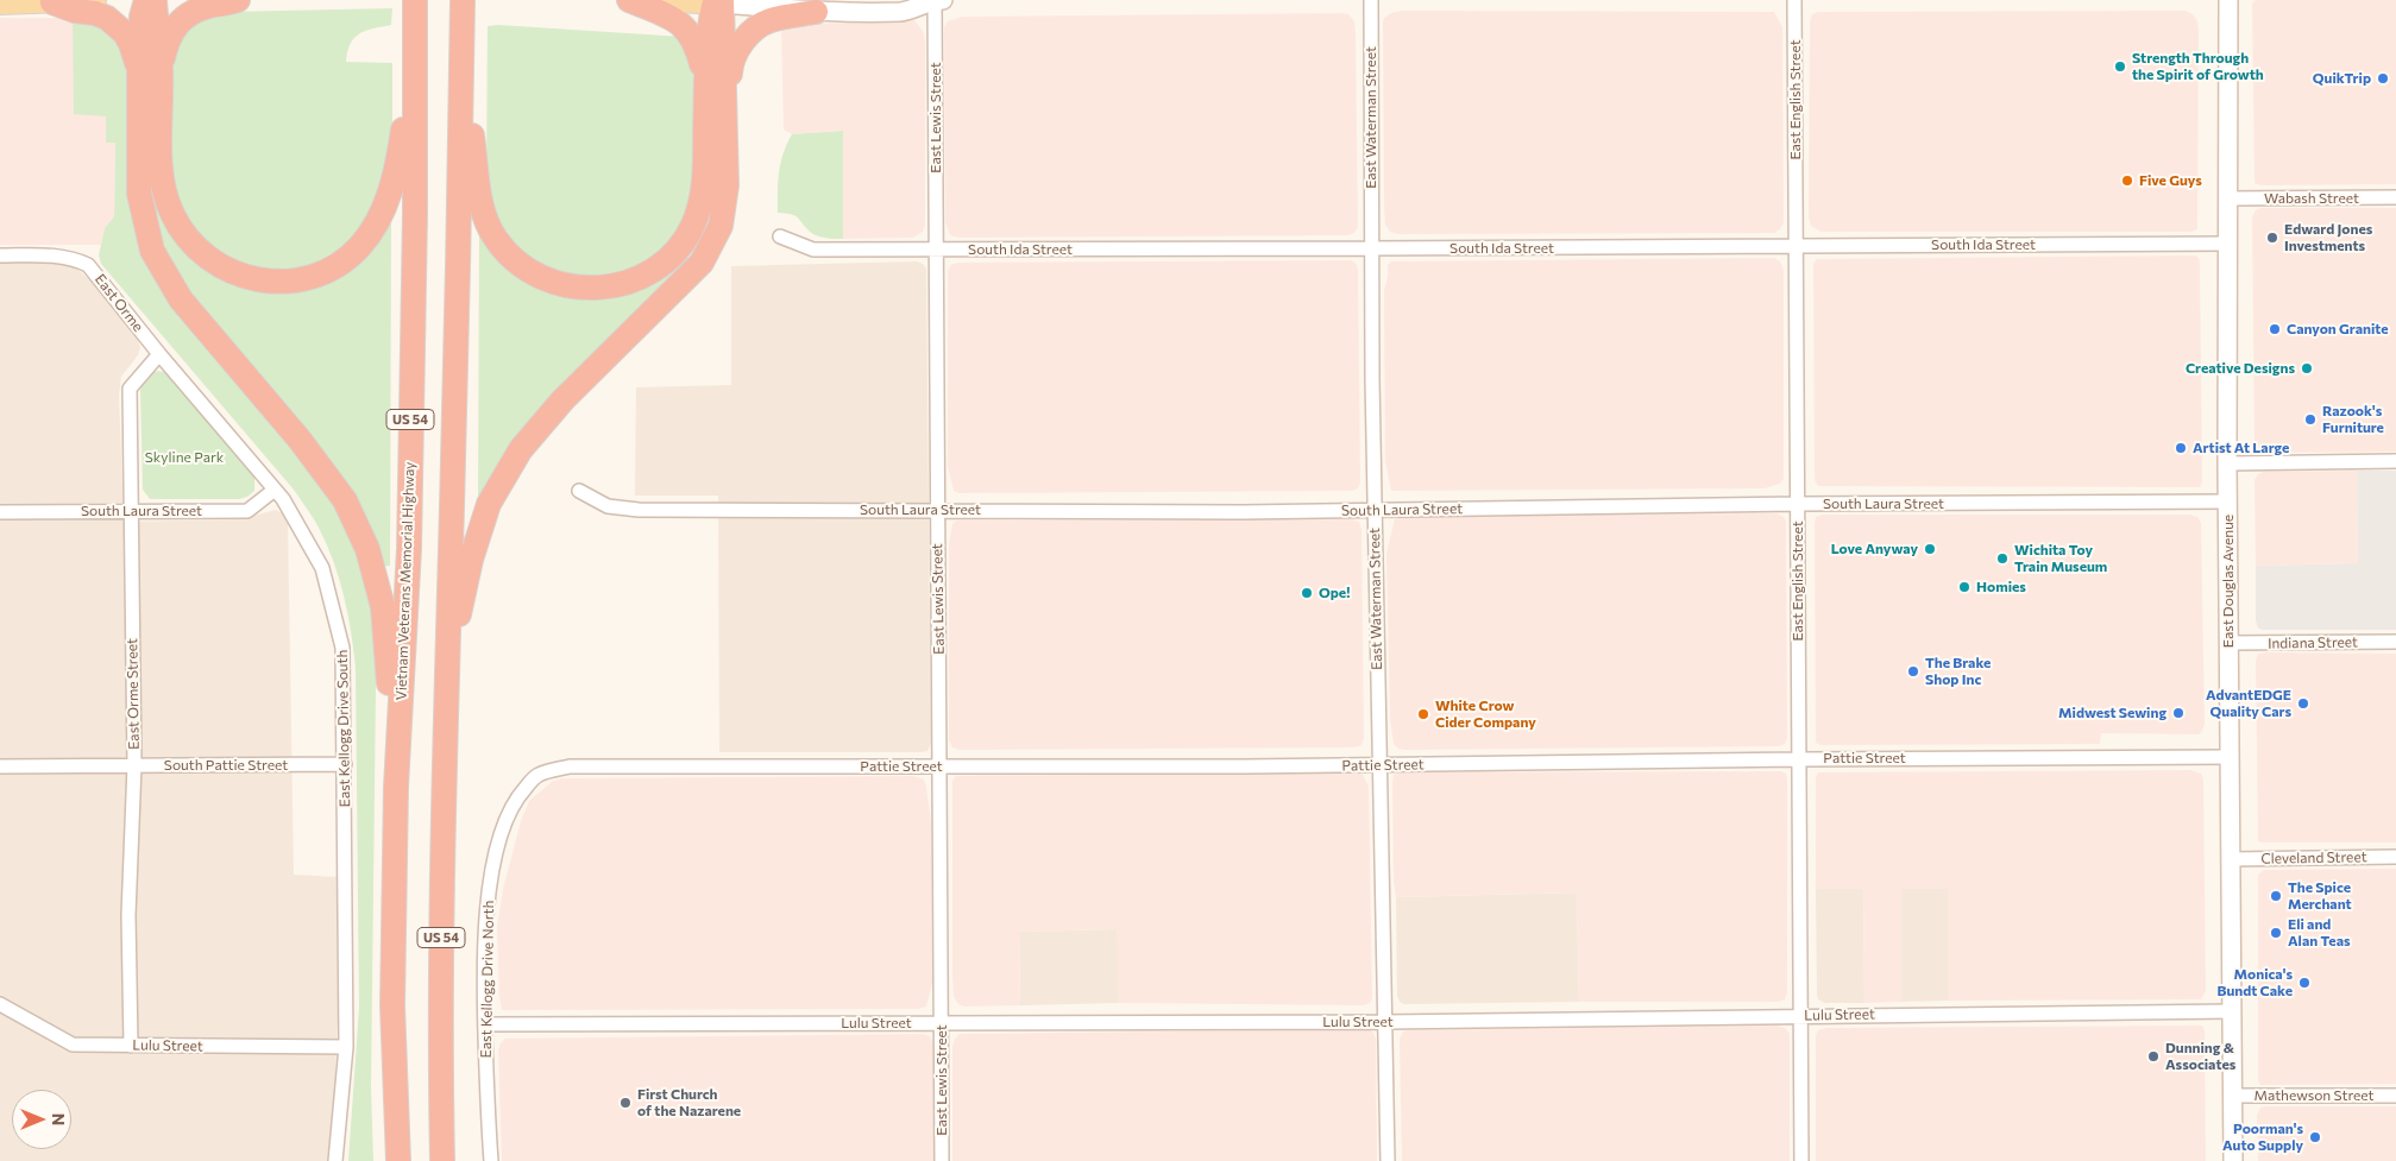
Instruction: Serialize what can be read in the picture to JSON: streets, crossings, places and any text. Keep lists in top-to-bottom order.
{
  "streets": {
    "highway": ["US 54", "Vietnam Veterans Memorial Highway"],
    "main road": ["East Douglas Avenue"],
    "street": [
      "East English Street",
      "East Lewis Street",
      "East Waterman Street",
      "Wabash Street",
      "South Ida Street",
      "East Orme",
      "South Laura Street",
      "Indiana Street",
      "East Orme Street",
      "East Kellogg Drive South",
      "Pattie Street",
      "South Pattie Street",
      "Cleveland Street",
      "East Kellogg Drive North",
      "Lulu Street",
      "Mathewson Street"
    ]
  },
  "crossings": [
    ["East English Street", "South Ida Street"],
    ["East English Street", "South Laura Street"],
    ["East English Street", "Pattie Street"],
    ["East English Street", "Lulu Street"],
    ["East Lewis Street", "South Ida Street"],
    ["East Lewis Street", "South Laura Street"],
    ["East Lewis Street", "Pattie Street"],
    ["East Lewis Street", "Lulu Street"],
    ["East Waterman Street", "South Ida Street"],
    ["East Waterman Street", "South Laura Street"],
    ["East Waterman Street", "Pattie Street"],
    ["East Waterman Street", "Lulu Street"],
    ["Wabash Street", "East Douglas Avenue"],
    ["South Ida Street", "East Douglas Avenue"],
    ["East Orme", "East Orme Street"],
    ["East Orme", "East Kellogg Drive South"],
    ["South Laura Street", "East Douglas Avenue"],
    ["South Laura Street", "East Orme Street"],
    ["South Laura Street", "East Kellogg Drive South"],
    ["East Douglas Avenue", "Indiana Street"],
    ["East Douglas Avenue", "Pattie Street"],
    ["East Douglas Avenue", "Cleveland Street"],
    ["East Douglas Avenue", "Lulu Street"],
    ["East Douglas Avenue", "Mathewson Street"],
    ["East Orme Street", "East Kellogg Drive South"],
    ["East Orme Street", "South Pattie Street"],
    ["East Orme Street", "Lulu Street"],
    ["East Kellogg Drive South", "South Pattie Street"],
    ["East Kellogg Drive South", "Lulu Street"],
    ["Pattie Street", "East Kellogg Drive North"],
    ["East Kellogg Drive North", "Lulu Street"]
  ],
  "parks": ["Skyline Park"],
  "places": [
    "Strength Through the Spirit of Growth",
    "QuikTrip",
    "Five Guys",
    "Edward Jones Investments",
    "Canyon Granite",
    "Creative Designs",
    "Razook's Furniture",
    "Artist At Large",
    "Love Anyway",
    "Wichita Toy Train Museum",
    "Homies",
    "Ope!",
    "The Brake Shop Inc",
    "AdvantEDGE Quality Cars",
    "Midwest Sewing",
    "White Crow Cider Company",
    "The Spice Merchant",
    "Eli and Alan Teas",
    "Monica's Bundt Cake",
    "Dunning & Associates",
    "First Church of the Nazarene",
    "Poorman's Auto Supply"
  ],
  "north": "right"
}
